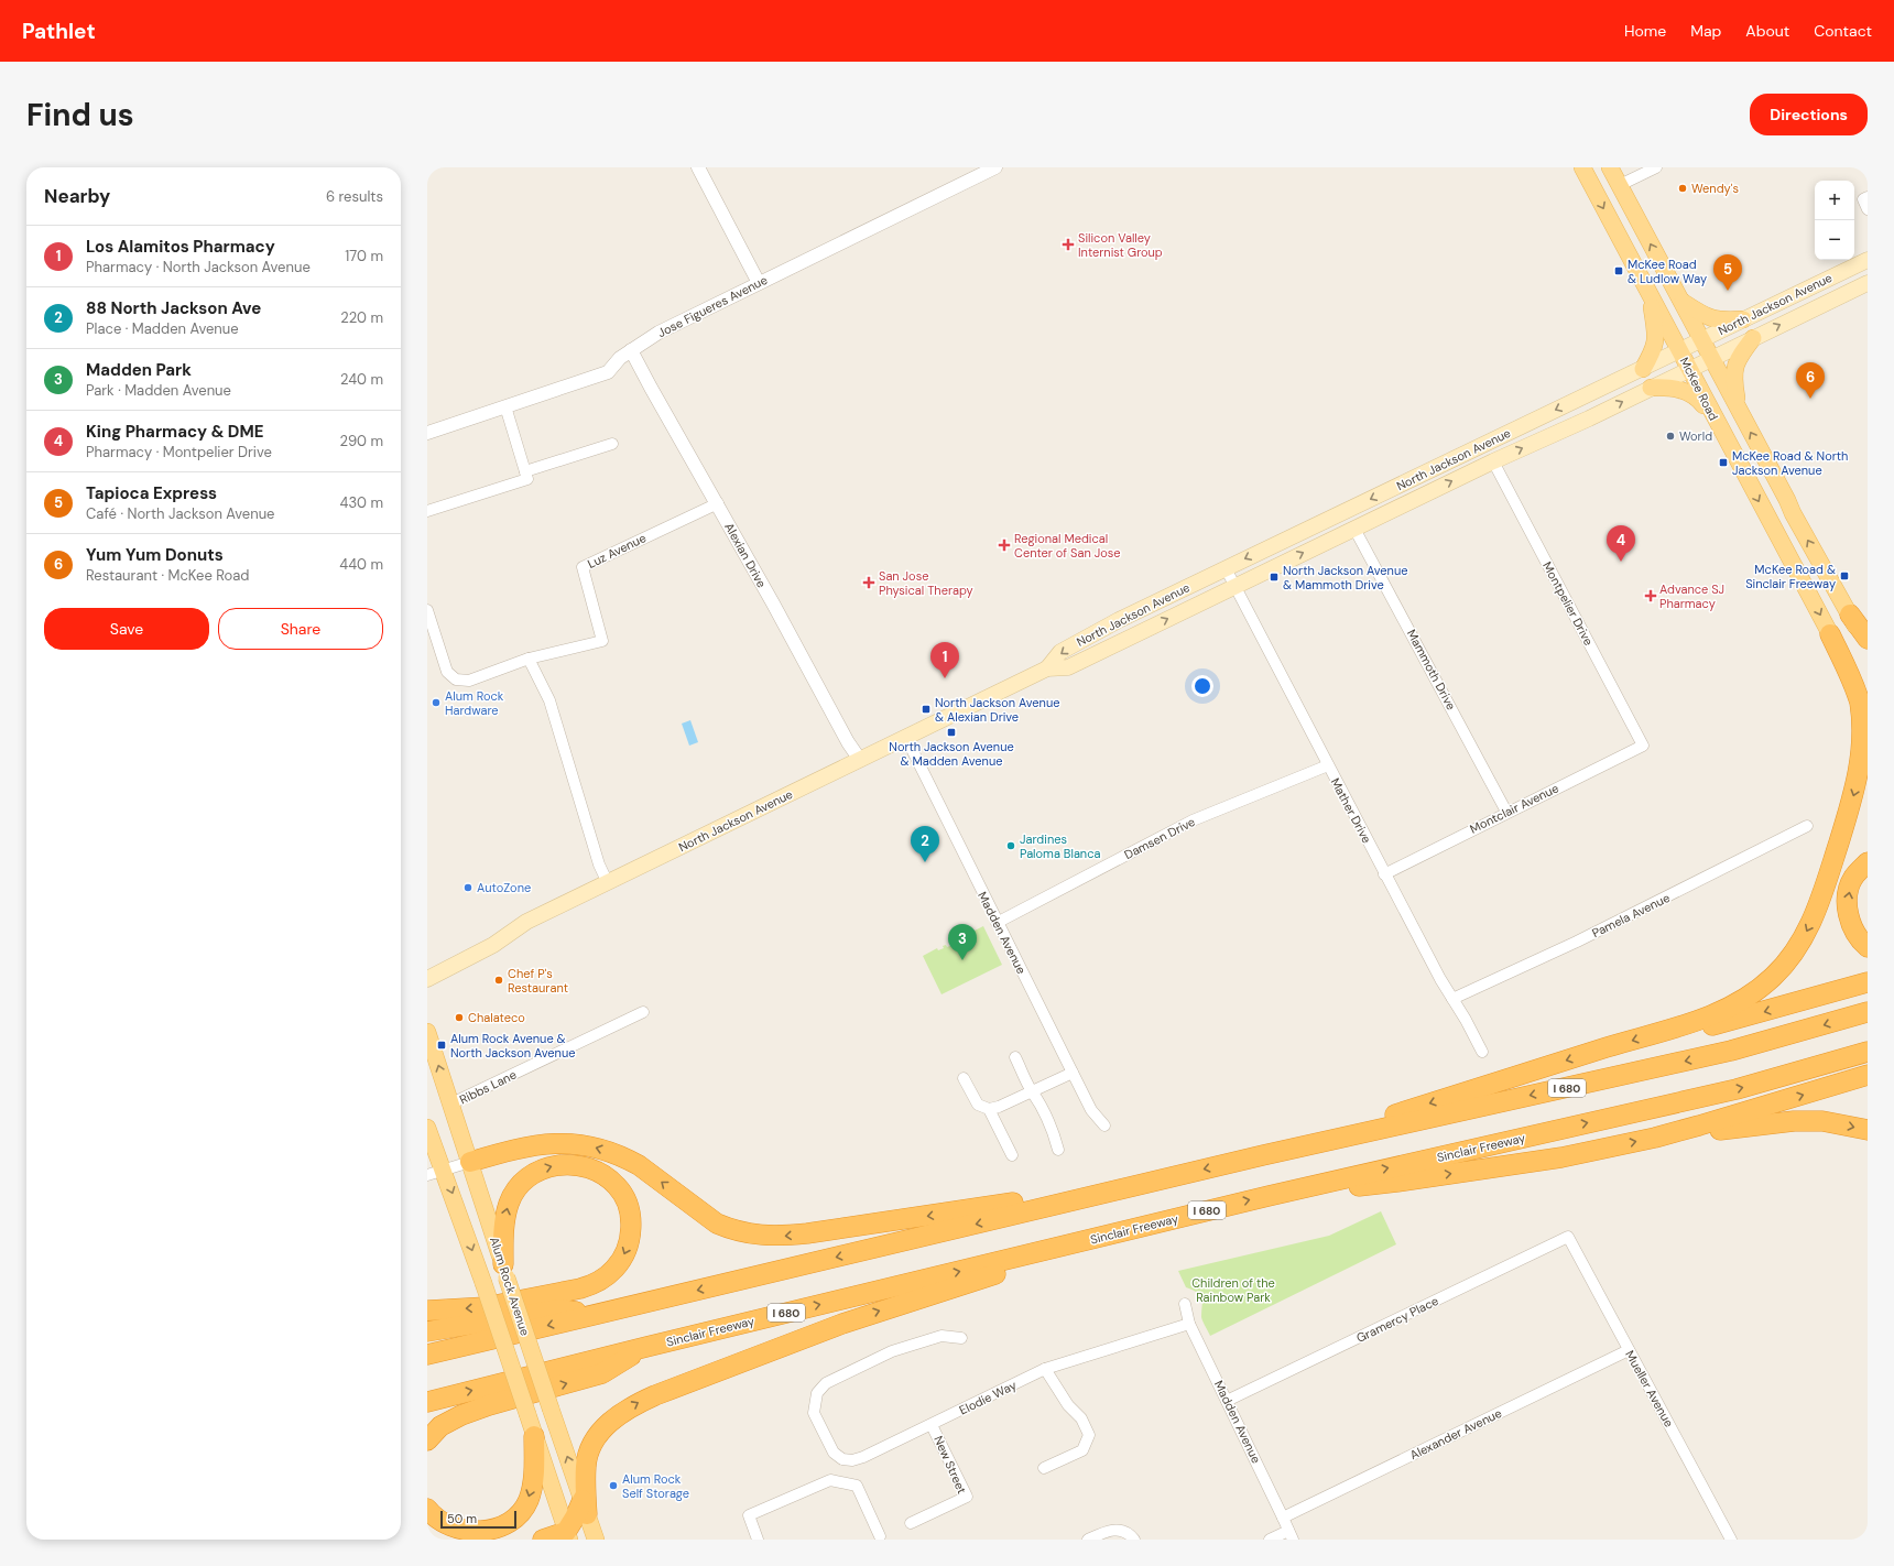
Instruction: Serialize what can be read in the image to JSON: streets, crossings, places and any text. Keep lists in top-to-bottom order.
{
  "streets": {
    "highway": ["I 680", "Sinclair Freeway"],
    "main road": ["North Jackson Avenue", "McKee Road", "Alum Rock Avenue"],
    "street": [
      "Jose Figueres Avenue",
      "Luz Avenue",
      "Alexian Drive",
      "Montpelier Drive",
      "Mammoth Drive",
      "Montclair Avenue",
      "Mather Drive",
      "Damsen Drive",
      "Pamela Avenue",
      "Madden Avenue",
      "Ribbs Lane",
      "Gramercy Place",
      "Mueller Avenue",
      "Elodie Way",
      "Alexander Avenue",
      "New Street"
    ]
  },
  "crossings": [
    ["North Jackson Avenue", "McKee Road"],
    ["North Jackson Avenue", "Alexian Drive"],
    ["North Jackson Avenue", "Montpelier Drive"],
    ["North Jackson Avenue", "Mammoth Drive"],
    ["North Jackson Avenue", "Mather Drive"],
    ["North Jackson Avenue", "Madden Avenue"],
    ["Jose Figueres Avenue", "Alexian Drive"],
    ["Luz Avenue", "Alexian Drive"],
    ["Montpelier Drive", "Montclair Avenue"],
    ["Mammoth Drive", "Montclair Avenue"],
    ["Montclair Avenue", "Mather Drive"],
    ["Mather Drive", "Damsen Drive"],
    ["Mather Drive", "Pamela Avenue"],
    ["Damsen Drive", "Madden Avenue"],
    ["Madden Avenue", "Gramercy Place"],
    ["Madden Avenue", "Elodie Way"],
    ["Madden Avenue", "Alexander Avenue"],
    ["Ribbs Lane", "Alum Rock Avenue"],
    ["Gramercy Place", "Mueller Avenue"],
    ["Mueller Avenue", "Alexander Avenue"],
    ["Elodie Way", "New Street"]
  ],
  "parks": ["Children of the Rainbow Park"],
  "places": {
    "other": [
      "Wendy's",
      "World",
      "Alum Rock Hardware",
      "Jardines Paloma Blanca",
      "AutoZone",
      "Chef P's Restaurant",
      "Chalateco",
      "Alum Rock Self Storage"
    ],
    "health": [
      "Silicon Valley Internist Group",
      "Regional Medical Center of San Jose",
      "San Jose Physical Therapy",
      "Advance SJ Pharmacy"
    ],
    "transit": [
      "McKee Road & Ludlow Way",
      "McKee Road & North Jackson Avenue",
      "McKee Road & Sinclair Freeway",
      "North Jackson Avenue & Mammoth Drive",
      "North Jackson Avenue & Alexian Drive",
      "North Jackson Avenue & Madden Avenue",
      "Alum Rock Avenue & North Jackson Avenue"
    ]
  },
  "scale_bar": "50 m",
  "page": {
    "header": "Pathlet",
    "nav": [
      "Home",
      "Map",
      "About",
      "Contact"
    ],
    "buttons": [
      "Directions",
      ["Save", "Share"]
    ],
    "title": "Find us",
    "heading": ["Nearby", "6 results"],
    "map_buttons": ["+", "−"],
    "list": [
      {
        "mark": "1",
        "name": "Los Alamitos Pharmacy",
        "note": "Pharmacy · North Jackson Avenue",
        "value": "170 m"
      },
      {
        "mark": "2",
        "name": "88 North Jackson Ave",
        "note": "Place · Madden Avenue",
        "value": "220 m"
      },
      {
        "mark": "3",
        "name": "Madden Park",
        "note": "Park · Madden Avenue",
        "value": "240 m"
      },
      {
        "mark": "4",
        "name": "King Pharmacy & DME",
        "note": "Pharmacy · Montpelier Drive",
        "value": "290 m"
      },
      {
        "mark": "5",
        "name": "Tapioca Express",
        "note": "Café · North Jackson Avenue",
        "value": "430 m"
      },
      {
        "mark": "6",
        "name": "Yum Yum Donuts",
        "note": "Restaurant · McKee Road",
        "value": "440 m"
      }
    ],
    "pins": [
      "5",
      "6",
      "4",
      "1",
      "2",
      "3"
    ],
    "scale": "50 m"
  }
}
